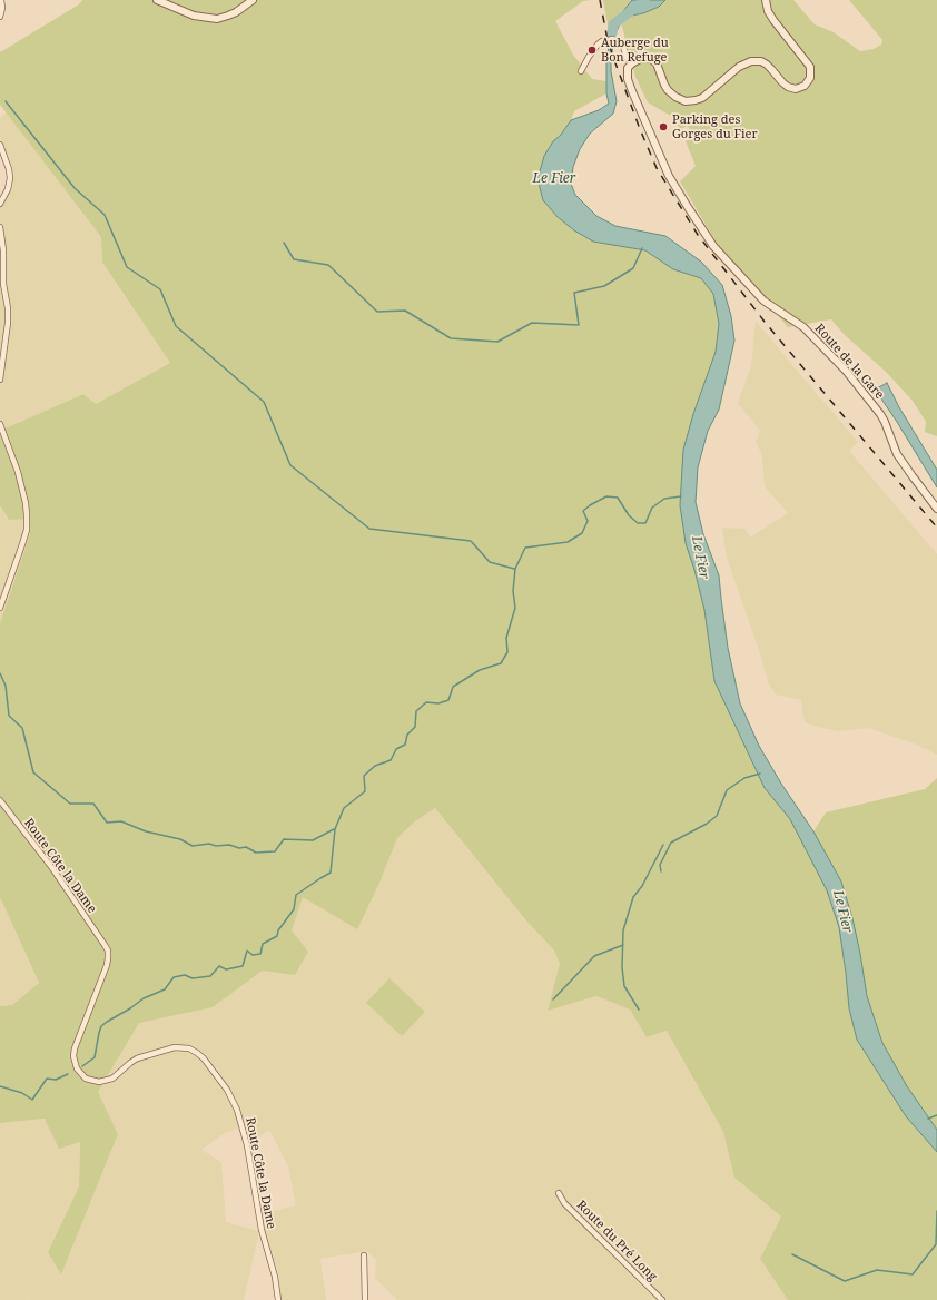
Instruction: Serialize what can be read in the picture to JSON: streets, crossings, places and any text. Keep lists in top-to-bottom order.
{
  "streets": {
    "street": ["Route de la Gare", "Route Côte la Dame", "Route du Pré Long"]
  },
  "water": ["Le Fier"],
  "places": ["Auberge du Bon Refuge", "Parking des Gorges du Fier"]
}
